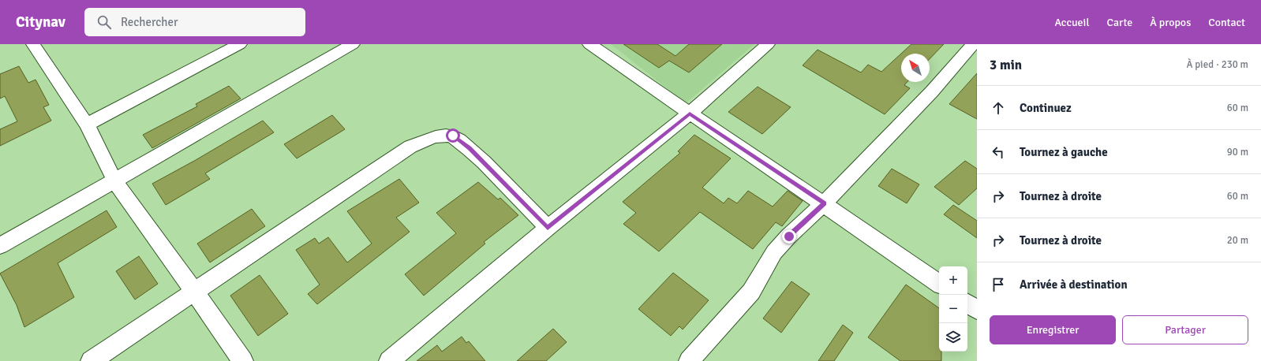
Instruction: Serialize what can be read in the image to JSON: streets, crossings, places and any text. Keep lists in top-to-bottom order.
{
  "north": "top left",
  "page": {
    "header": "Citynav",
    "search": "Rechercher",
    "nav": [
      "Accueil",
      "Carte",
      "À propos",
      "Contact"
    ],
    "heading": ["3 min", "À pied · 230 m"],
    "list": [
      ["Continuez", "60 m"],
      ["Tournez à gauche", "90 m"],
      ["Tournez à droite", "60 m"],
      ["Tournez à droite", "20 m"],
      "Arrivée à destination"
    ],
    "map_buttons": ["+", "−"],
    "buttons": ["Enregistrer", "Partager"]
  }
}
